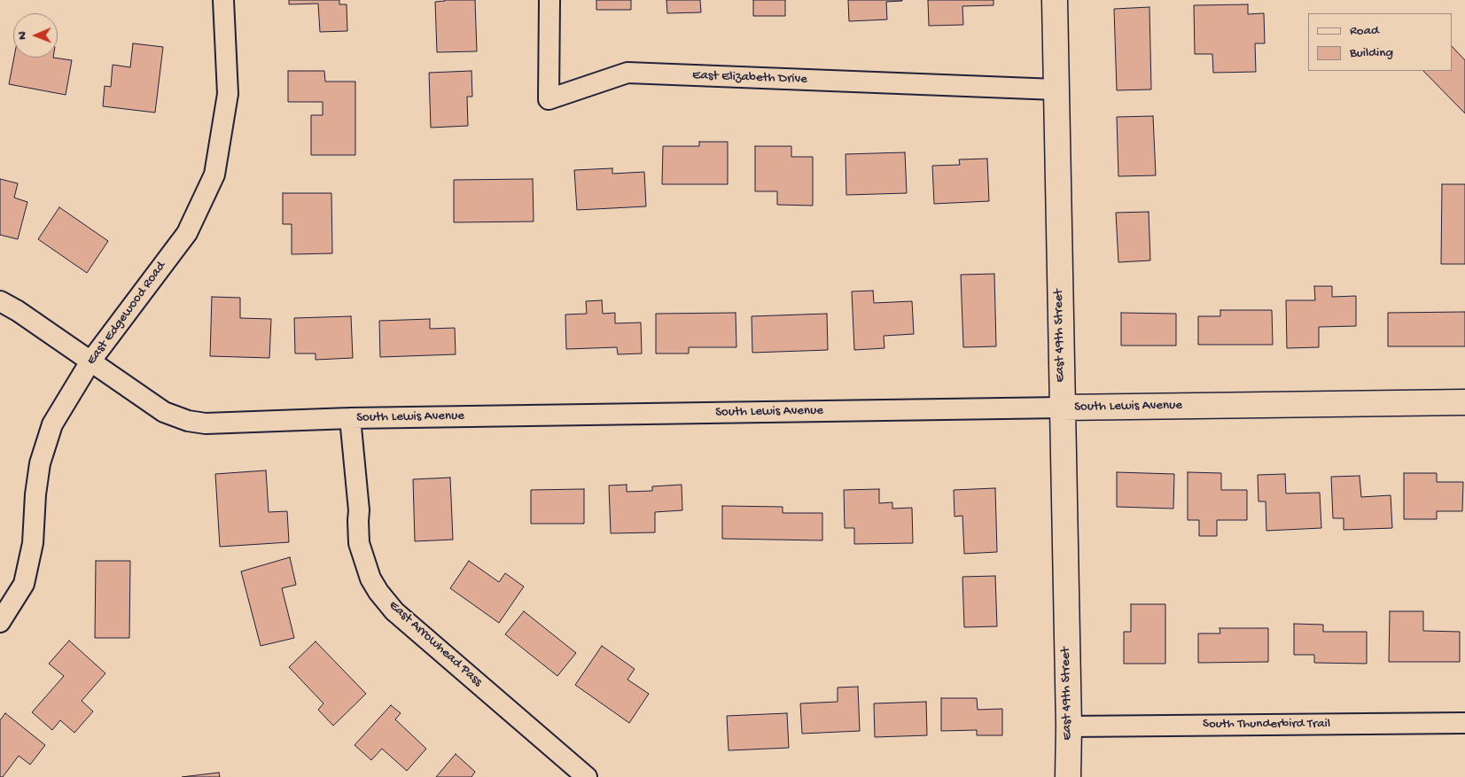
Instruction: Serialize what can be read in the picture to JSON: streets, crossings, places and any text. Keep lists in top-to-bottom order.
{
  "streets": {
    "street": [
      "East Elizabeth Drive",
      "East Edgewood Road",
      "East 49th Street",
      "South Lewis Avenue",
      "East Arrowhead Pass",
      "South Thunderbird Trail"
    ]
  },
  "crossings": [
    ["East Elizabeth Drive", "East 49th Street"],
    ["East Edgewood Road", "South Lewis Avenue"],
    ["East 49th Street", "South Lewis Avenue"],
    ["East 49th Street", "South Thunderbird Trail"],
    ["South Lewis Avenue", "East Arrowhead Pass"]
  ],
  "legend": ["Road", "Building"],
  "north": "left"
}
